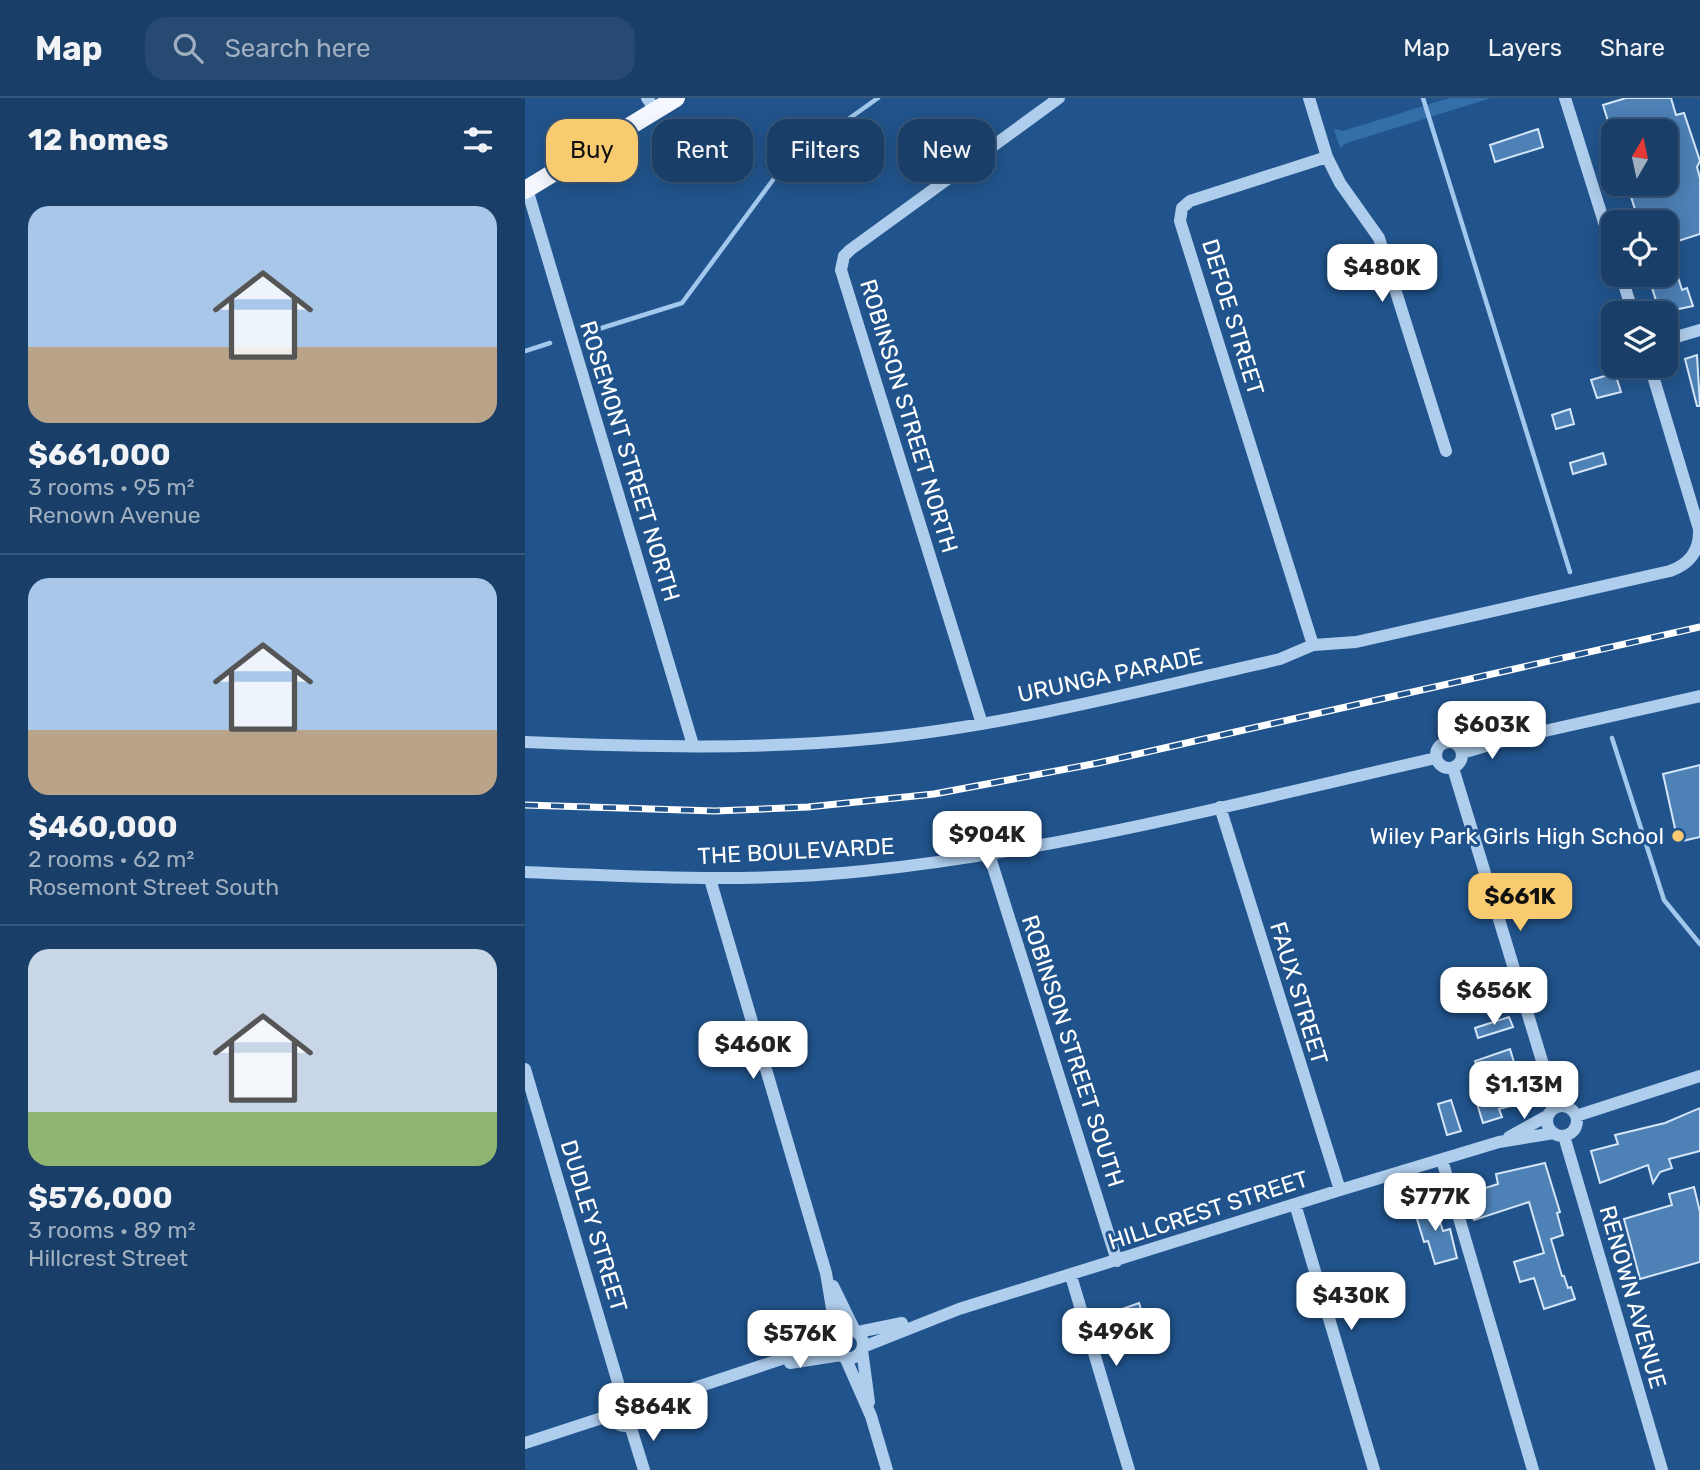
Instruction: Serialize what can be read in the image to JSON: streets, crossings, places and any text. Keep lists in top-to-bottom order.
{
  "streets": {
    "street": [
      "DEFOE STREET",
      "ROBINSON STREET NORTH",
      "ROSEMONT STREET NORTH",
      "URUNGA PARADE",
      "THE BOULEVARDE",
      "FAUX STREET",
      "ROBINSON STREET SOUTH",
      "HILLCREST STREET",
      "DUDLEY STREET",
      "RENOWN AVENUE"
    ]
  },
  "crossings": [
    ["DEFOE STREET", "URUNGA PARADE"],
    ["ROBINSON STREET NORTH", "URUNGA PARADE"],
    ["ROSEMONT STREET NORTH", "URUNGA PARADE"],
    ["THE BOULEVARDE", "FAUX STREET"],
    ["THE BOULEVARDE", "ROBINSON STREET SOUTH"],
    ["FAUX STREET", "HILLCREST STREET"],
    ["ROBINSON STREET SOUTH", "HILLCREST STREET"],
    ["HILLCREST STREET", "RENOWN AVENUE"]
  ],
  "places": ["Wiley Park Girls High School"],
  "north": "top",
  "page": {
    "header": "Map",
    "search": "Search here",
    "nav": ["Map", "Layers", "Share"],
    "heading": "12 homes",
    "chip": [
      "Buy",
      "Rent",
      "Filters",
      "New"
    ],
    "list": [
      {
        "name": "$661,000",
        "note": "3 rooms · 95 m² · Renown Avenue"
      },
      {
        "name": "$460,000",
        "note": "2 rooms · 62 m² · Rosemont Street South"
      },
      {
        "name": "$576,000",
        "note": "3 rooms · 89 m² · Hillcrest Street"
      }
    ],
    "price": [
      "$480K",
      "$603K",
      "$904K",
      "$661K",
      "$656K",
      "$460K",
      "$1.13M",
      "$777K",
      "$430K",
      "$496K",
      "$576K",
      "$864K"
    ]
  }
}
